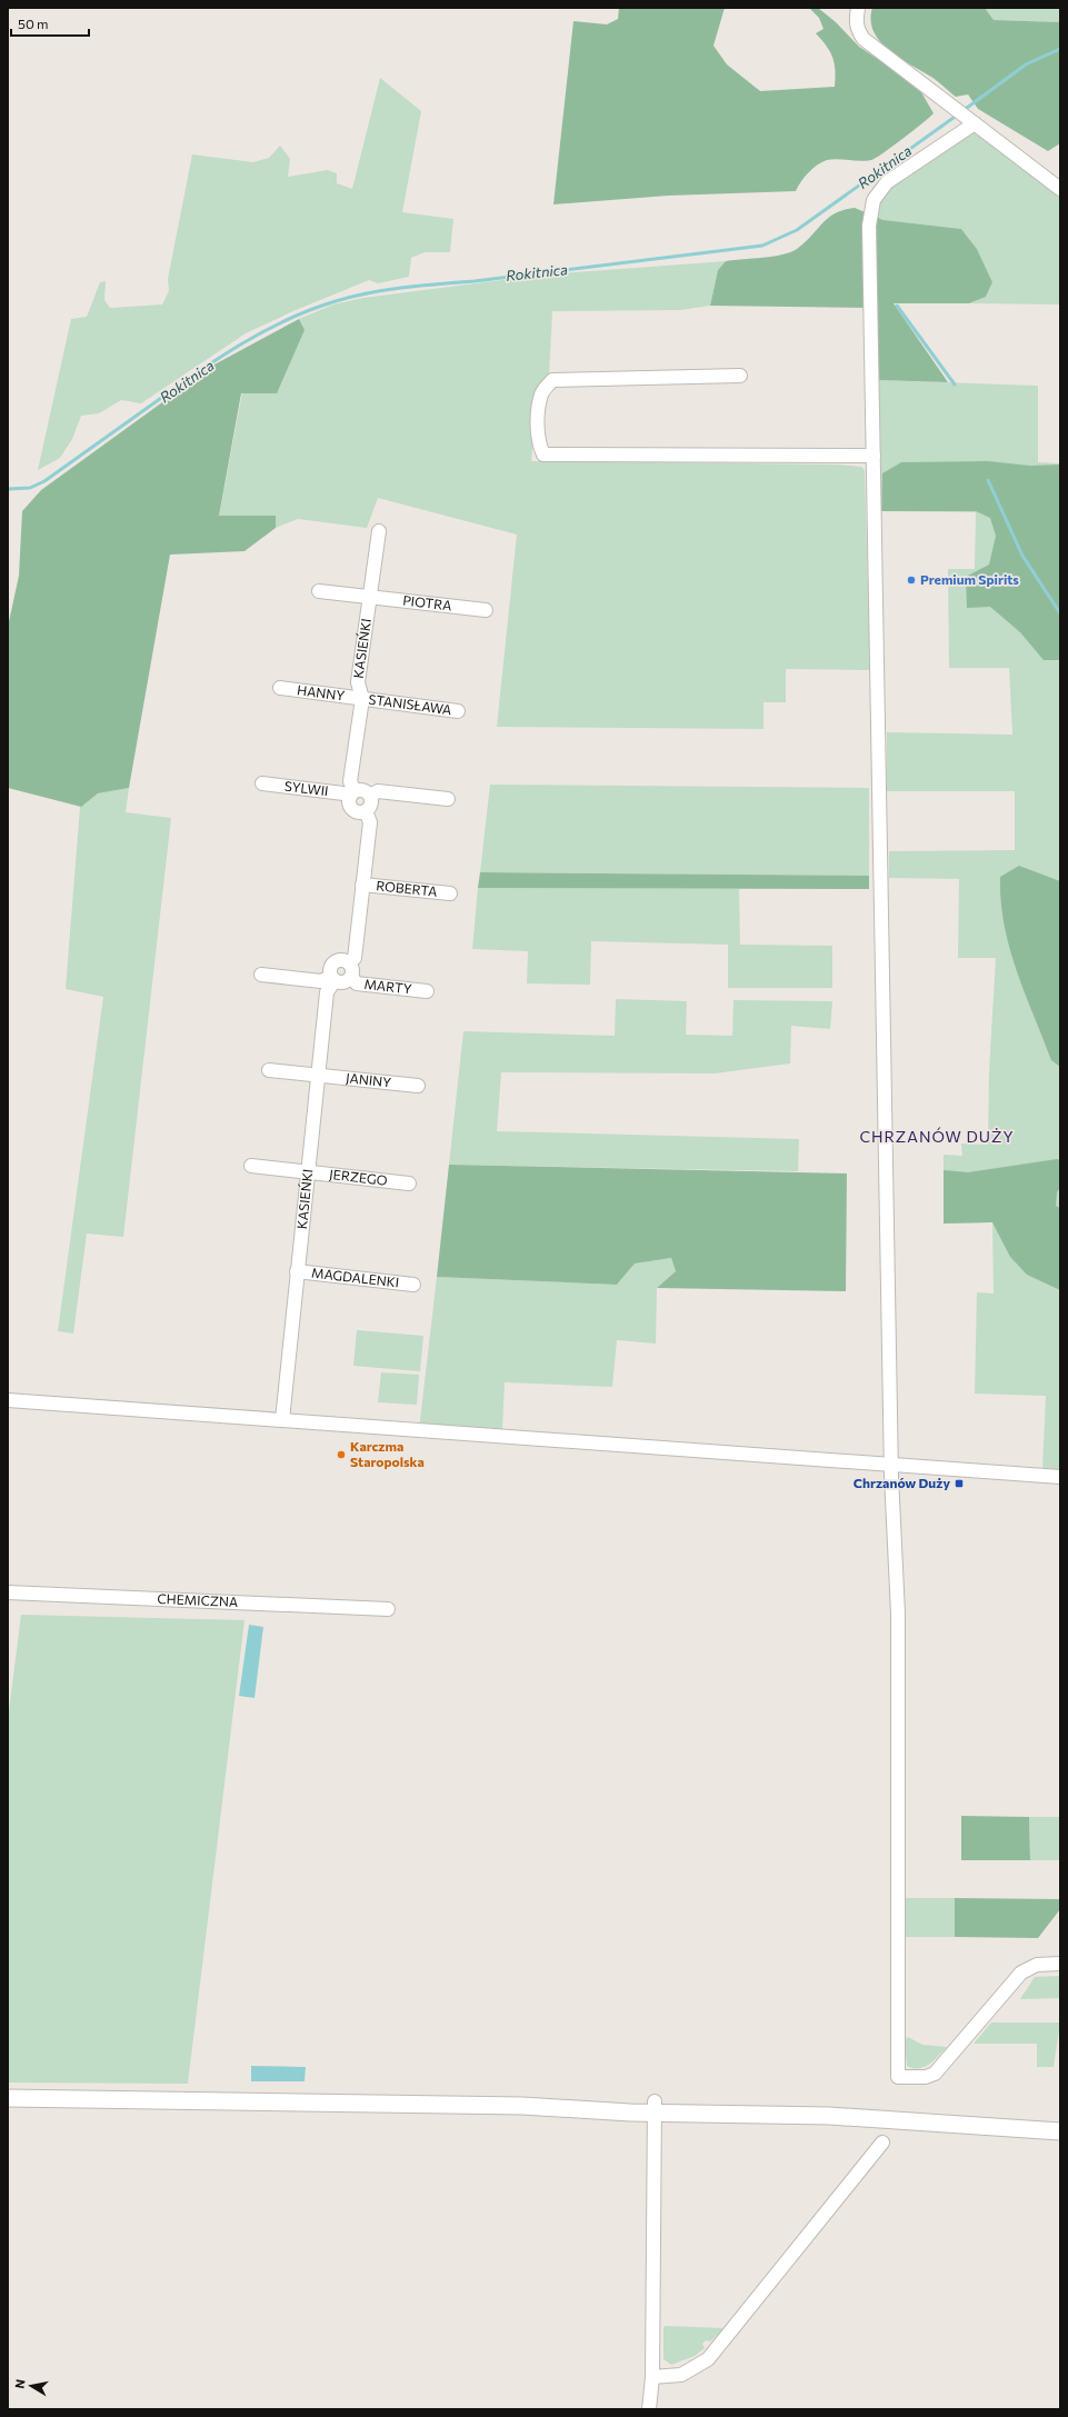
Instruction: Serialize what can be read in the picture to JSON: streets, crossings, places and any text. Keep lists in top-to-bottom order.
{
  "streets": {
    "street": [
      "PIOTRA",
      "KASIEŃKI",
      "HANNY",
      "STANISŁAWA",
      "SYLWII",
      "ROBERTA",
      "MARTY",
      "JANINY",
      "JERZEGO",
      "MAGDALENKI",
      "CHEMICZNA"
    ]
  },
  "crossings": [
    ["PIOTRA", "KASIEŃKI"],
    ["KASIEŃKI", "HANNY"],
    ["KASIEŃKI", "STANISŁAWA"],
    ["KASIEŃKI", "SYLWII"],
    ["KASIEŃKI", "MARTY"],
    ["KASIEŃKI", "JANINY"],
    ["KASIEŃKI", "JERZEGO"],
    ["KASIEŃKI", "MAGDALENKI"],
    ["HANNY", "STANISŁAWA"]
  ],
  "districts": ["CHRZANÓW DUŻY"],
  "water": ["Rokitnica"],
  "places": {
    "other": ["Premium Spirits", "Karczma Staropolska"],
    "transit": ["Chrzanów Duży"]
  },
  "scale_bar": "50 m",
  "north": "left"
}
